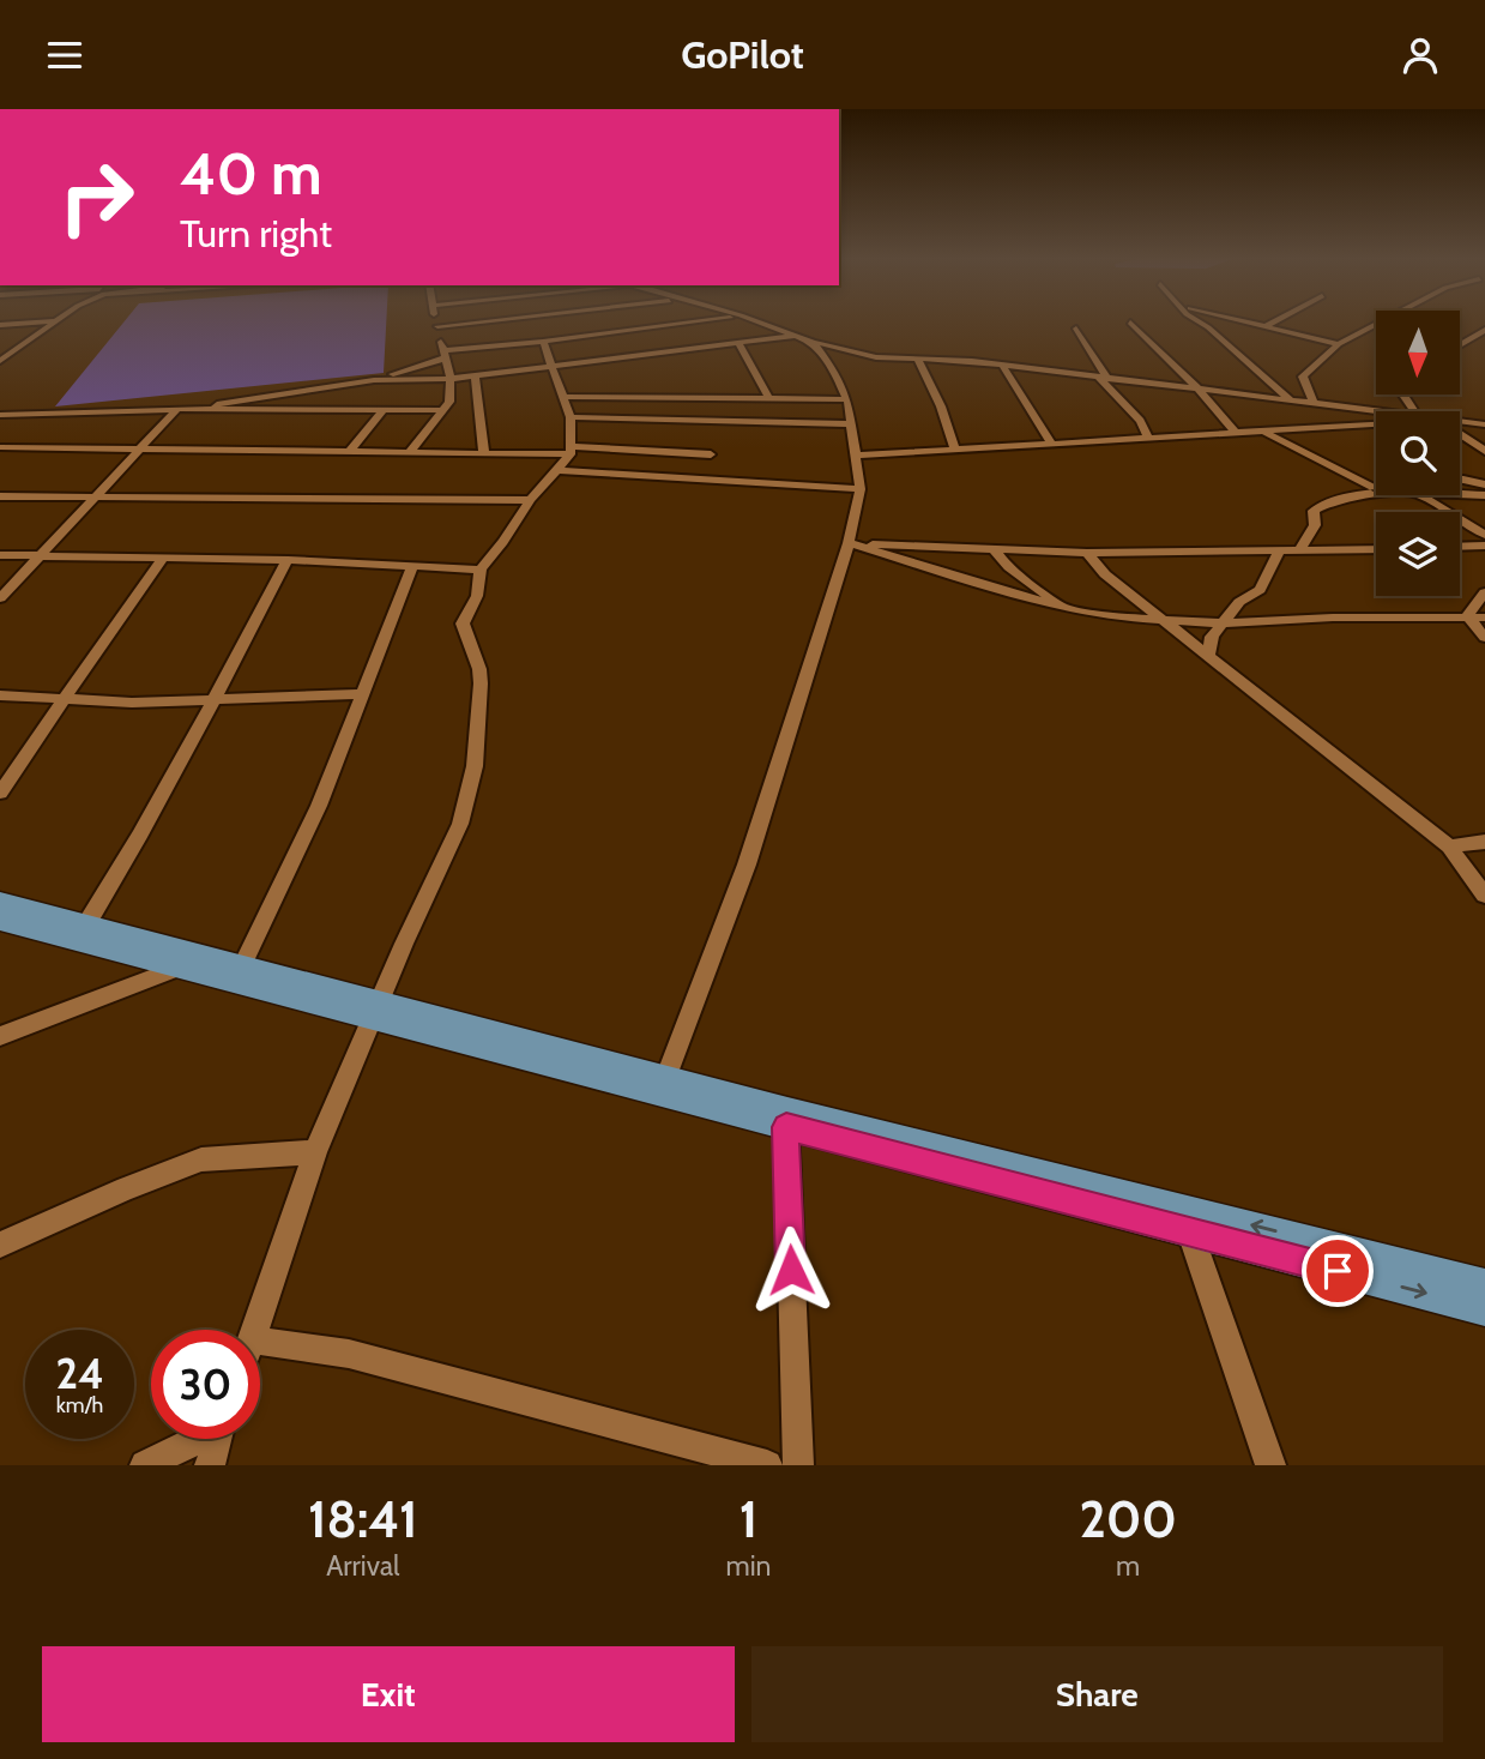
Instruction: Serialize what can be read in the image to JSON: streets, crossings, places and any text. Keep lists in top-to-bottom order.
{
  "north": "bottom",
  "page": {
    "header": "GoPilot",
    "turn": ["40 m", "Turn right"],
    "speed": "24 km/h",
    "limit": "30",
    "eta": [
      "18:41",
      "Arrival",
      "1",
      "min",
      "200",
      "m"
    ],
    "buttons": ["Exit", "Share"]
  }
}
